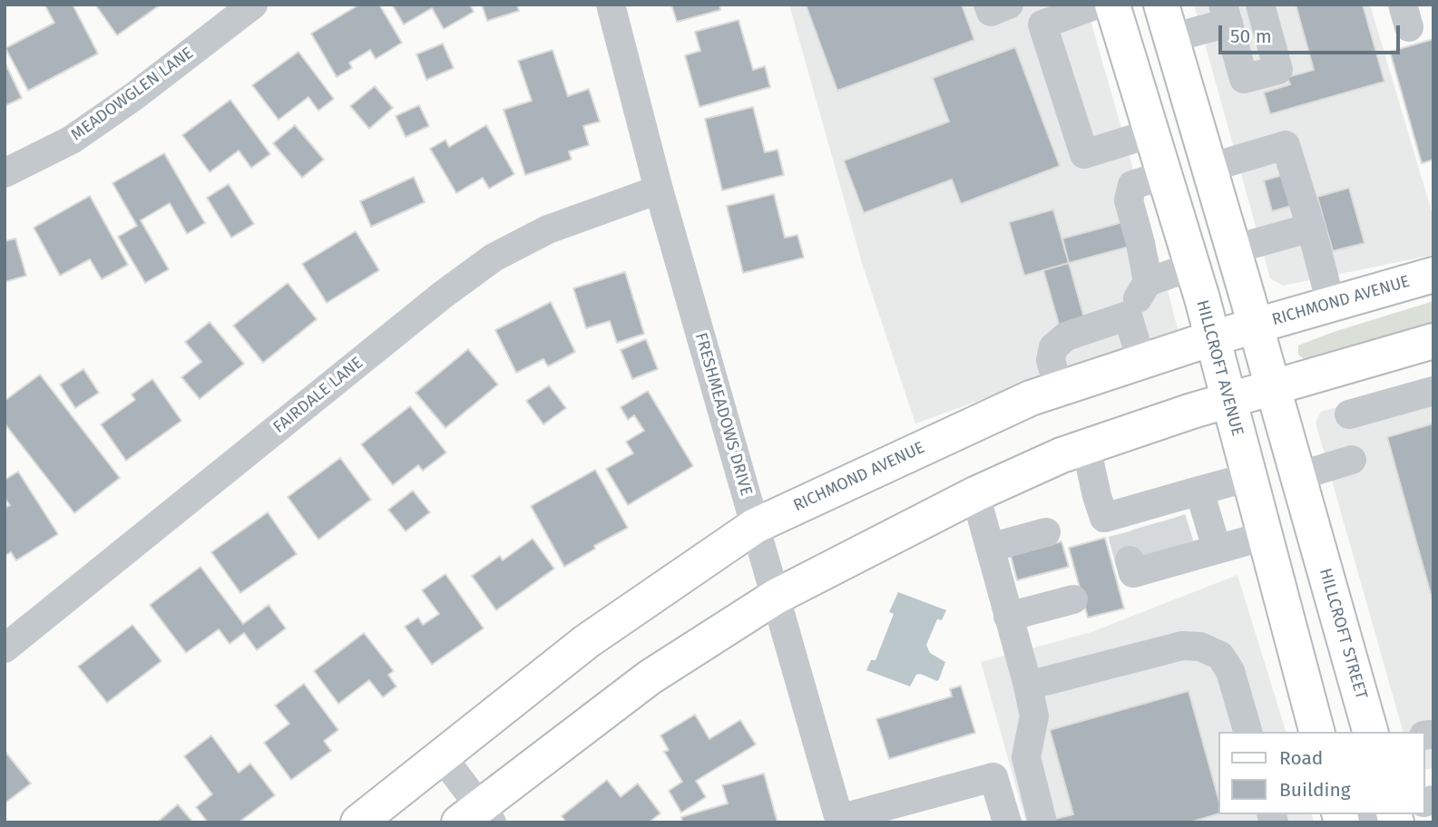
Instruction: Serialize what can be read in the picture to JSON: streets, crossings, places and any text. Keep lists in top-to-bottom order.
{
  "streets": {
    "main road": ["RICHMOND AVENUE", "HILLCROFT AVENUE", "HILLCROFT STREET"],
    "street": ["MEADOWGLEN LANE", "FAIRDALE LANE", "FRESHMEADOWS DRIVE"]
  },
  "crossings": [
    ["RICHMOND AVENUE", "HILLCROFT AVENUE"],
    ["RICHMOND AVENUE", "FRESHMEADOWS DRIVE"],
    ["FAIRDALE LANE", "FRESHMEADOWS DRIVE"]
  ],
  "legend": ["Road", "Building"],
  "scale_bar": "50 m"
}
